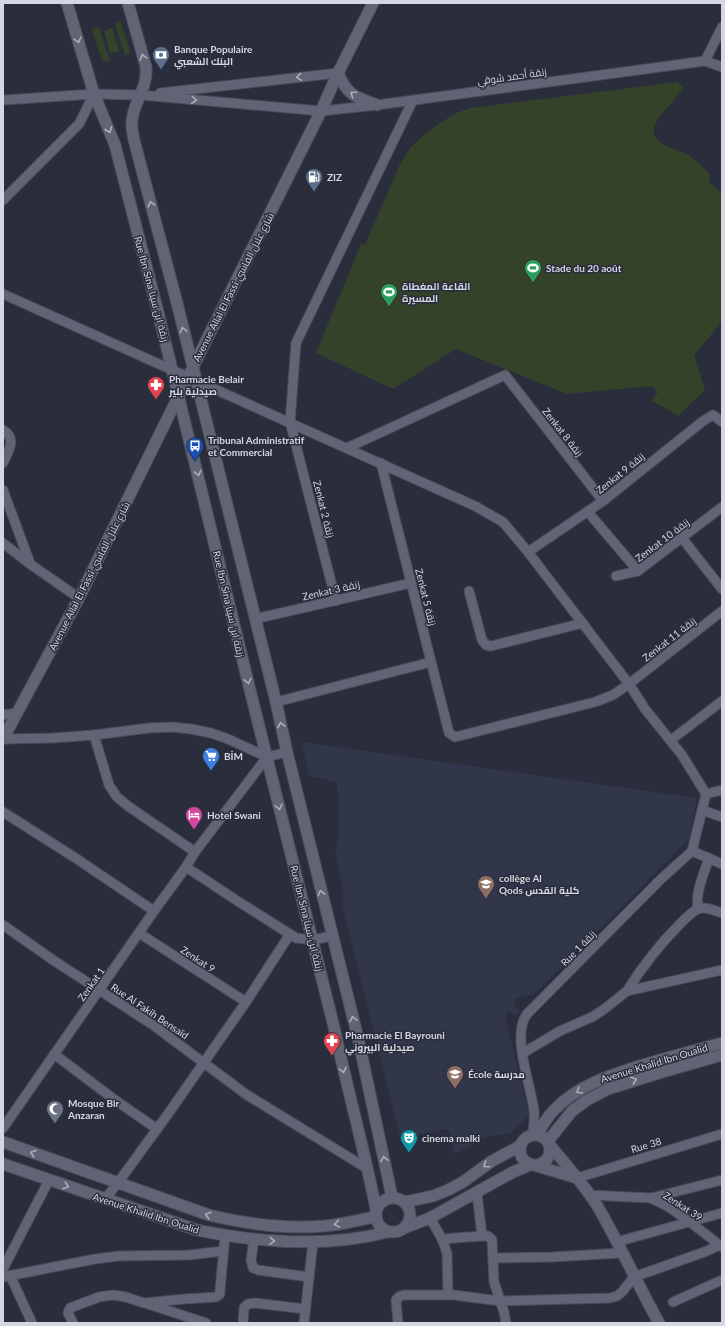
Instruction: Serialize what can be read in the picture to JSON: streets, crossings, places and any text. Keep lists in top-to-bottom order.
{
  "streets": {
    "main road": ["Avenue Allal El Fassi شارع علال الفاسي", "Rue Ibn Sina زنقة ابن سينا", "Avenue Khalid Ibn Oualid"],
    "street": [
      "زنقة أحمد شوقي",
      "Zenkat 8 زنقة",
      "Zenkat 9 زنقة",
      "Zenkat 2 زنقة",
      "Zenkat 10 زنقة",
      "Zenkat 3 زنقة",
      "Zenkat 5 زنقة",
      "Zenkat 11 زنقة",
      "Rue 1 زنقة",
      "Zenkat 9",
      "Zenkat 1",
      "Rue Al Fakih Bensaïd",
      "Rue 38",
      "Zenkat 39"
    ]
  },
  "crossings": [
    ["زنقة أحمد شوقي", "Avenue Allal El Fassi شارع علال الفاسي"],
    ["زنقة أحمد شوقي", "Rue Ibn Sina زنقة ابن سينا"],
    ["زنقة أحمد شوقي", "Zenkat 2 زنقة"],
    ["Avenue Allal El Fassi شارع علال الفاسي", "Rue Ibn Sina زنقة ابن سينا"],
    ["Rue Ibn Sina زنقة ابن سينا", "Zenkat 3 زنقة"],
    ["Rue Ibn Sina زنقة ابن سينا", "Zenkat 1"],
    ["Rue Ibn Sina زنقة ابن سينا", "Rue Al Fakih Bensaïd"],
    ["Rue Ibn Sina زنقة ابن سينا", "Avenue Khalid Ibn Oualid"],
    ["Zenkat 8 زنقة", "Zenkat 9 زنقة"],
    ["Zenkat 9 زنقة", "Zenkat 10 زنقة"],
    ["Zenkat 2 زنقة", "Zenkat 3 زنقة"],
    ["Zenkat 3 زنقة", "Zenkat 5 زنقة"],
    ["Zenkat 5 زنقة", "Zenkat 11 زنقة"],
    ["Rue 1 زنقة", "Avenue Khalid Ibn Oualid"],
    ["Zenkat 9", "Zenkat 1"],
    ["Zenkat 1", "Rue Al Fakih Bensaïd"]
  ],
  "places": {
    "bank": ["Banque Populaire البنك الشعبي"],
    "fuel station": ["ZIZ"],
    "sports": ["Stade du 20 août", "القاعة المغطاة المسيرة"],
    "pharmacy": ["Pharmacie Belair صيدلية بلير", "Pharmacie El Bayrouni صيدلية البيروني"],
    "bus stop": ["Tribunal Administratif et Commercial"],
    "supermarket": ["BİM"],
    "hotel": ["Hotel Swani"],
    "school or university": ["collège Al Qods كلية القدس", "École مدرسة"],
    "mosque": ["Mosque Bir Anzaran"],
    "theatre": ["cinema malki"]
  }
}
